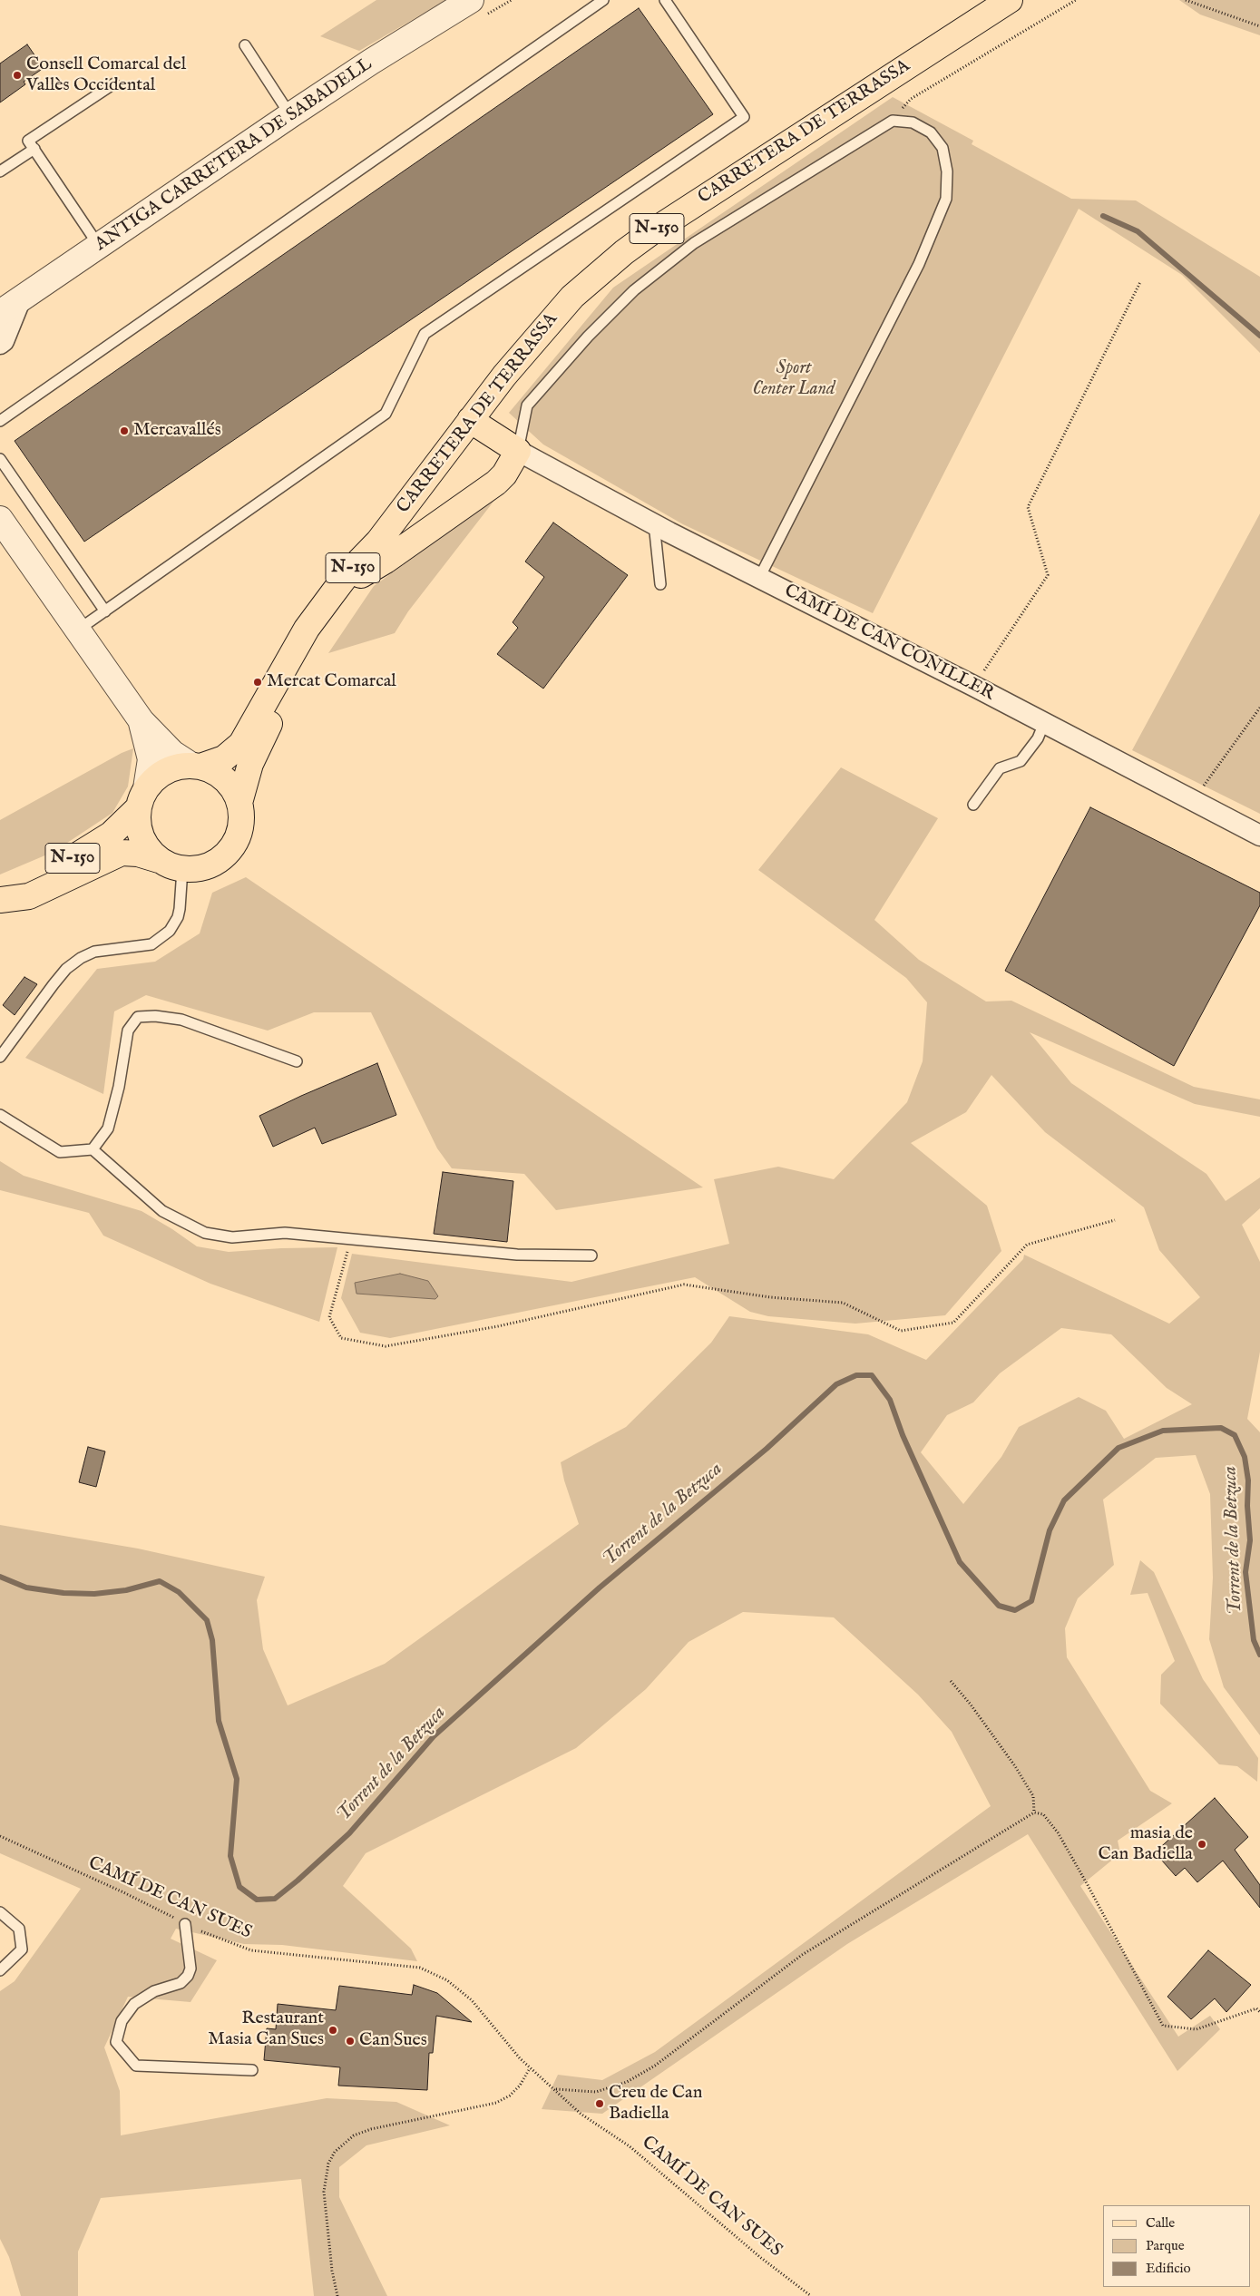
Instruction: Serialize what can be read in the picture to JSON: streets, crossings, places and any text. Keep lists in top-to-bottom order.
{
  "streets": {
    "main road": ["CARRETERA DE TERRASSA", "N-150"],
    "street": ["ANTIGA CARRETERA DE SABADELL", "CAMÍ DE CAN CONILLER"],
    "path": ["CAMÍ DE CAN SUES"]
  },
  "crossings": [
    ["CARRETERA DE TERRASSA", "N-150"]
  ],
  "water": ["Torrent de la Betzuca"],
  "parks": ["Sport Center Land"],
  "places": [
    "Consell Comarcal del Vallès Occidental",
    "Mercavallés",
    "Mercat Comarcal",
    "masia de Can Badiella",
    "Restaurant Masia Can Sues",
    "Can Sues",
    "Creu de Can Badiella"
  ],
  "legend": ["Calle", "Parque", "Edificio"]
}
